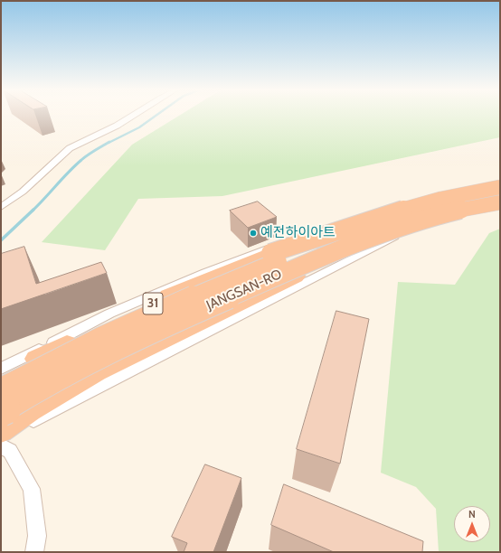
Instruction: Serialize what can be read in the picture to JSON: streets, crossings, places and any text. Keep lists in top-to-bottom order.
{
  "streets": {
    "highway": ["JANGSAN-RO", "31"]
  },
  "places": ["예전하이아트"],
  "north": "top"
}
